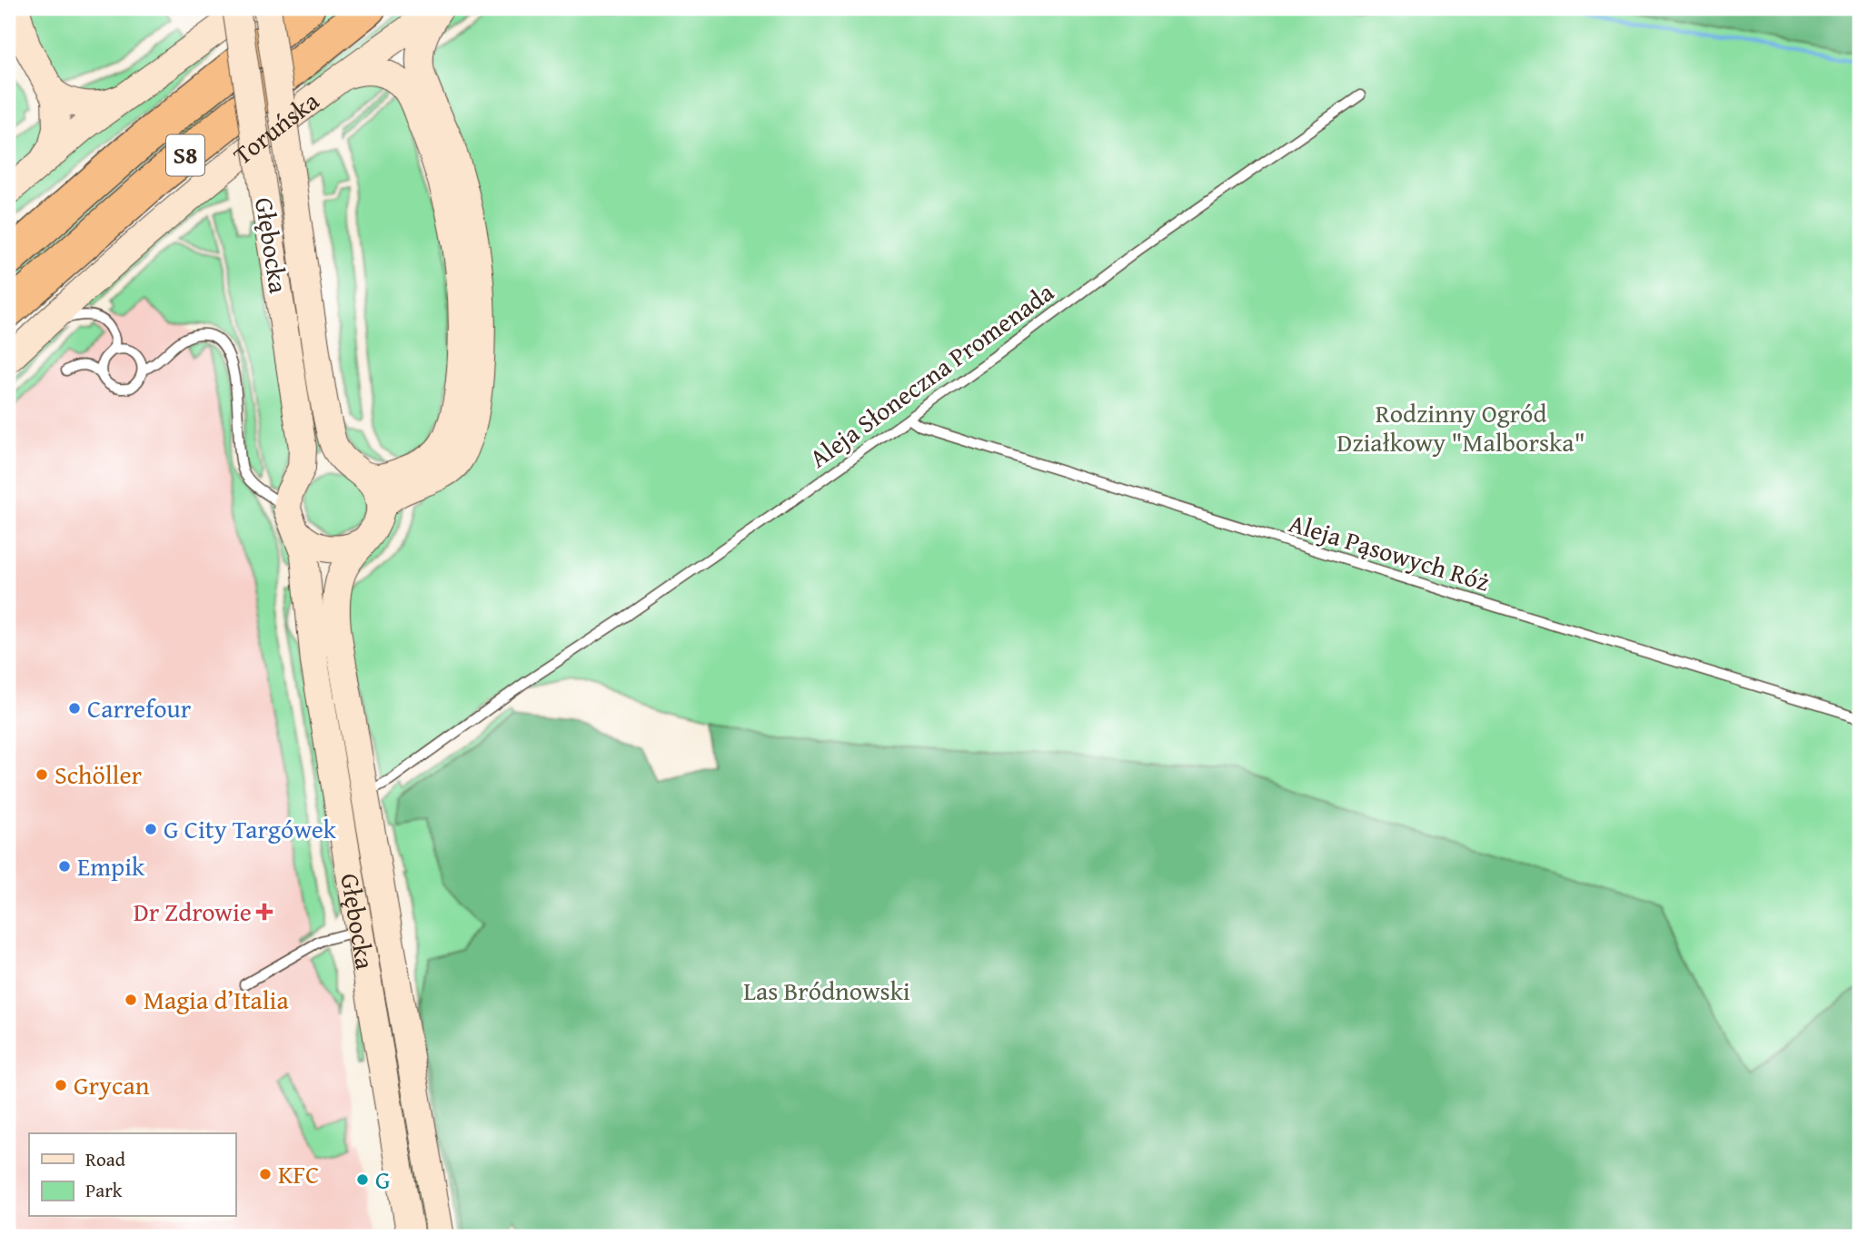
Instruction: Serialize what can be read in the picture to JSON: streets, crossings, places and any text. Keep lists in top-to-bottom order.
{
  "streets": {
    "highway": ["Toruńska", "S8"],
    "street": ["Głębocka"],
    "lane": ["Aleja Słoneczna Promenada", "Aleja Pąsowych Róż"]
  },
  "crossings": [
    ["Głębocka", "Aleja Słoneczna Promenada"],
    ["Aleja Słoneczna Promenada", "Aleja Pąsowych Róż"]
  ],
  "parks": ["Rodzinny Ogród Działkowy \"Malborska\"", "Las Bródnowski"],
  "places": {
    "other": [
      "Carrefour",
      "Schöller",
      "G City Targówek",
      "Empik",
      "Magia d’Italia",
      "Grycan",
      "KFC",
      "G"
    ],
    "health": ["Dr Zdrowie"]
  },
  "legend": ["Road", "Park"]
}
